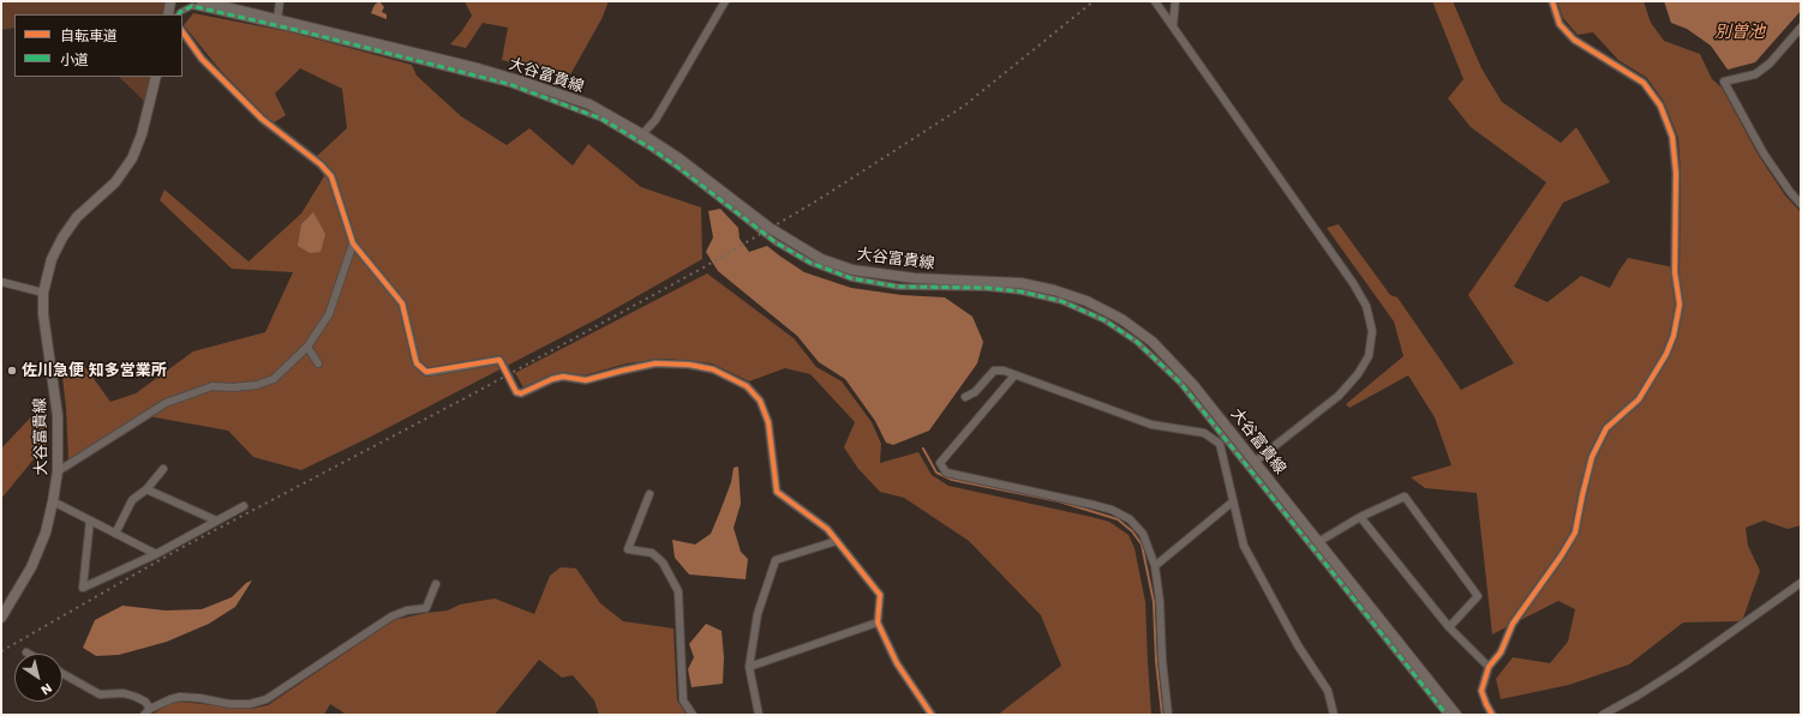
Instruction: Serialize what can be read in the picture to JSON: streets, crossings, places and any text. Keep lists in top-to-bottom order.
{
  "streets": {
    "main road": ["大谷富貴線"]
  },
  "water": ["別曽池"],
  "places": ["佐川急便 知多営業所"],
  "legend": ["自転車道", "小道"],
  "north": "bottom right"
}
